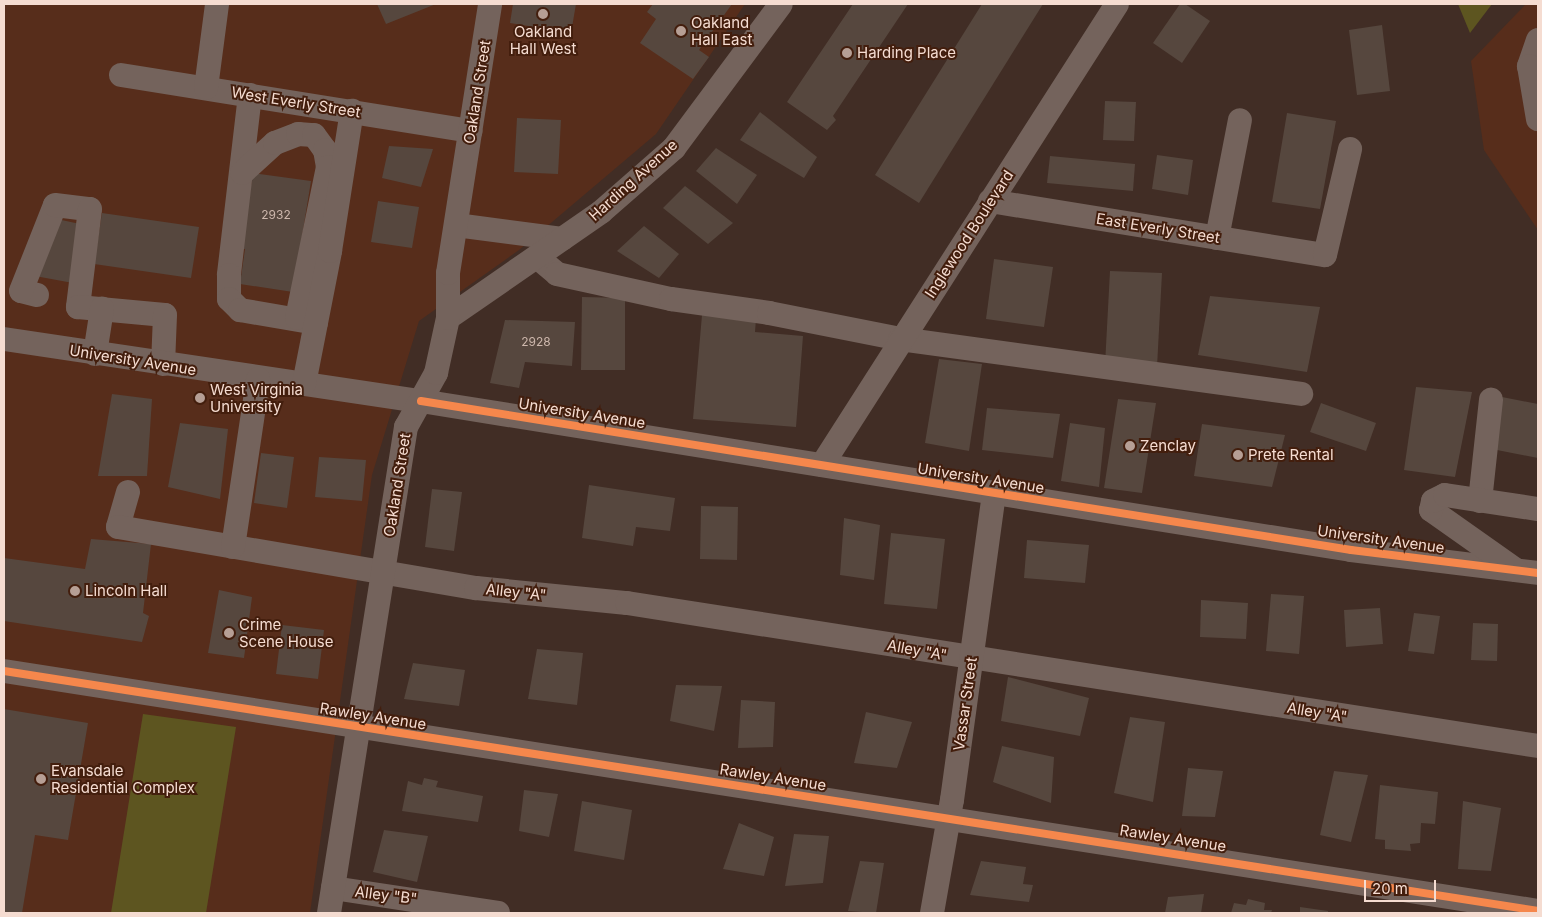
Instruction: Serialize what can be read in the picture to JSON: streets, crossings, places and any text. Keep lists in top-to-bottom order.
{
  "streets": {
    "street": [
      "Oakland Street",
      "West Everly Street",
      "Harding Avenue",
      "East Everly Street",
      "Inglewood Boulevard",
      "University Avenue",
      "Alley \"A\"",
      "Vassar Street",
      "Rawley Avenue",
      "Alley \"B\""
    ]
  },
  "crossings": [
    ["Oakland Street", "West Everly Street"],
    ["Oakland Street", "Harding Avenue"],
    ["Oakland Street", "University Avenue"],
    ["Oakland Street", "Alley \"A\""],
    ["Oakland Street", "Rawley Avenue"],
    ["Oakland Street", "Alley \"B\""],
    ["East Everly Street", "Inglewood Boulevard"],
    ["Inglewood Boulevard", "University Avenue"],
    ["University Avenue", "Vassar Street"],
    ["Alley \"A\"", "Vassar Street"],
    ["Vassar Street", "Rawley Avenue"]
  ],
  "places": [
    "Oakland Hall West",
    "Oakland Hall East",
    "Harding Place",
    "West Virginia University",
    "Zenclay",
    "Prete Rental",
    "Lincoln Hall",
    "Crime Scene House",
    "Evansdale Residential Complex"
  ],
  "house_numbers": ["2932", "2928"],
  "scale_bar": "20 m"
}
